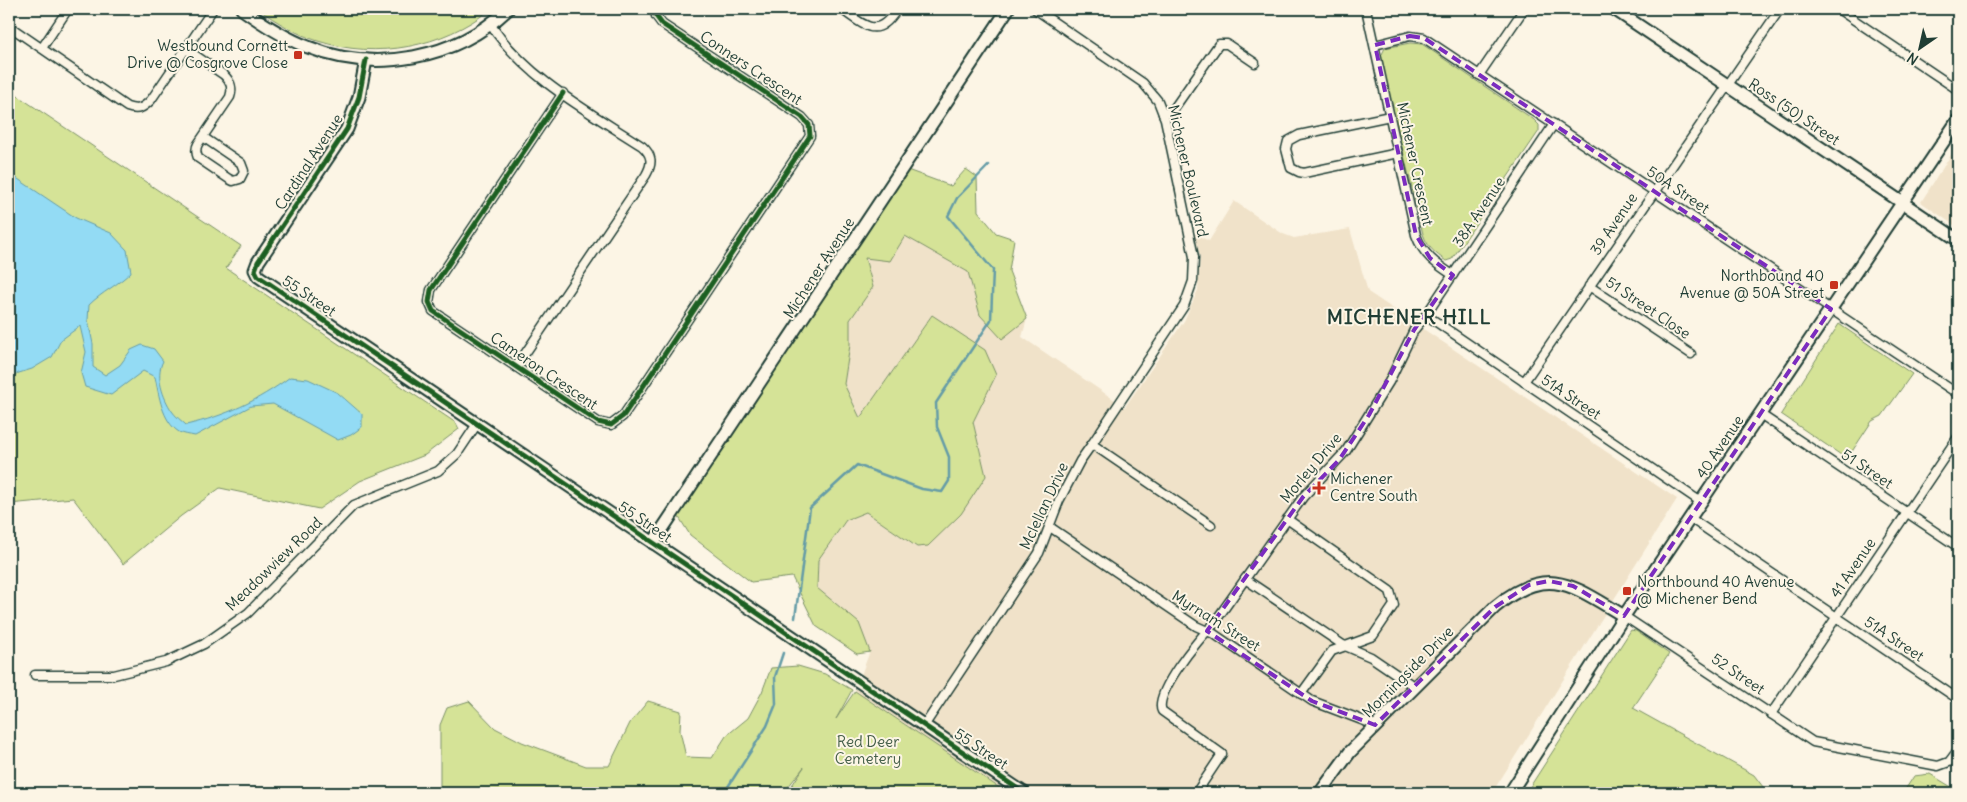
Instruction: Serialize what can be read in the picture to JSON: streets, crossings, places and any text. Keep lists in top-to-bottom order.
{
  "streets": {
    "street": [
      "Conners Crescent",
      "Ross (50) Street",
      "Cardinal Avenue",
      "Michener Crescent",
      "Michener Boulevard",
      "50A Street",
      "38A Avenue",
      "39 Avenue",
      "Michener Avenue",
      "55 Street",
      "51 Street Close",
      "Cameron Crescent",
      "51A Street",
      "40 Avenue",
      "Morley Drive",
      "51 Street",
      "Mclellan Drive",
      "Meadowview Road",
      "41 Avenue",
      "Myrnam Street",
      "Morningside Drive",
      "52 Street"
    ]
  },
  "crossings": [
    ["Conners Crescent", "Cameron Crescent"],
    ["Ross (50) Street", "39 Avenue"],
    ["Ross (50) Street", "40 Avenue"],
    ["Cardinal Avenue", "55 Street"],
    ["Michener Crescent", "50A Street"],
    ["Michener Crescent", "38A Avenue"],
    ["Michener Boulevard", "Mclellan Drive"],
    ["50A Street", "38A Avenue"],
    ["50A Street", "39 Avenue"],
    ["50A Street", "40 Avenue"],
    ["38A Avenue", "51A Street"],
    ["38A Avenue", "Morley Drive"],
    ["39 Avenue", "51 Street Close"],
    ["39 Avenue", "51A Street"],
    ["Michener Avenue", "55 Street"],
    ["55 Street", "Mclellan Drive"],
    ["55 Street", "Meadowview Road"],
    ["51A Street", "40 Avenue"],
    ["51A Street", "Morley Drive"],
    ["51A Street", "41 Avenue"],
    ["40 Avenue", "51 Street"],
    ["40 Avenue", "52 Street"],
    ["Morley Drive", "Myrnam Street"],
    ["51 Street", "41 Avenue"],
    ["Mclellan Drive", "Myrnam Street"],
    ["41 Avenue", "52 Street"],
    ["Myrnam Street", "Morningside Drive"],
    ["Morningside Drive", "52 Street"]
  ],
  "districts": ["MICHENER HILL"],
  "parks": ["Red Deer Cemetery"],
  "places": {
    "transit": ["Westbound Cornett Drive @ Cosgrove Close", "Northbound 40 Avenue @ 50A Street", "Northbound 40 Avenue @ Michener Bend"],
    "health": ["Michener Centre South"]
  },
  "north": "bottom left"
}
